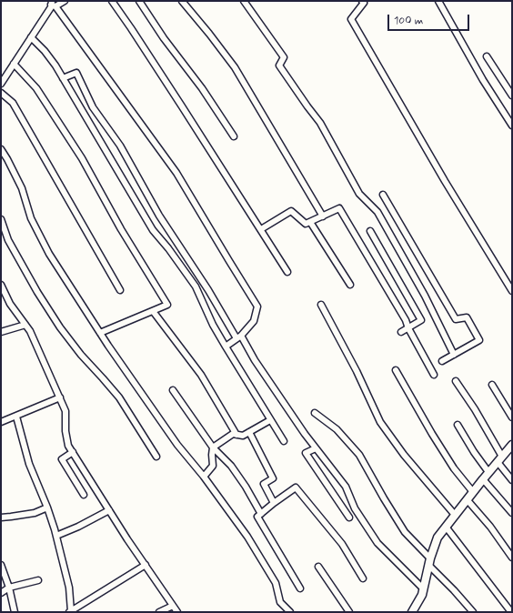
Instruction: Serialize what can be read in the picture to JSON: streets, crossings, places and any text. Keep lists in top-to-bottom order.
{
  "scale_bar": "100 m"
}
